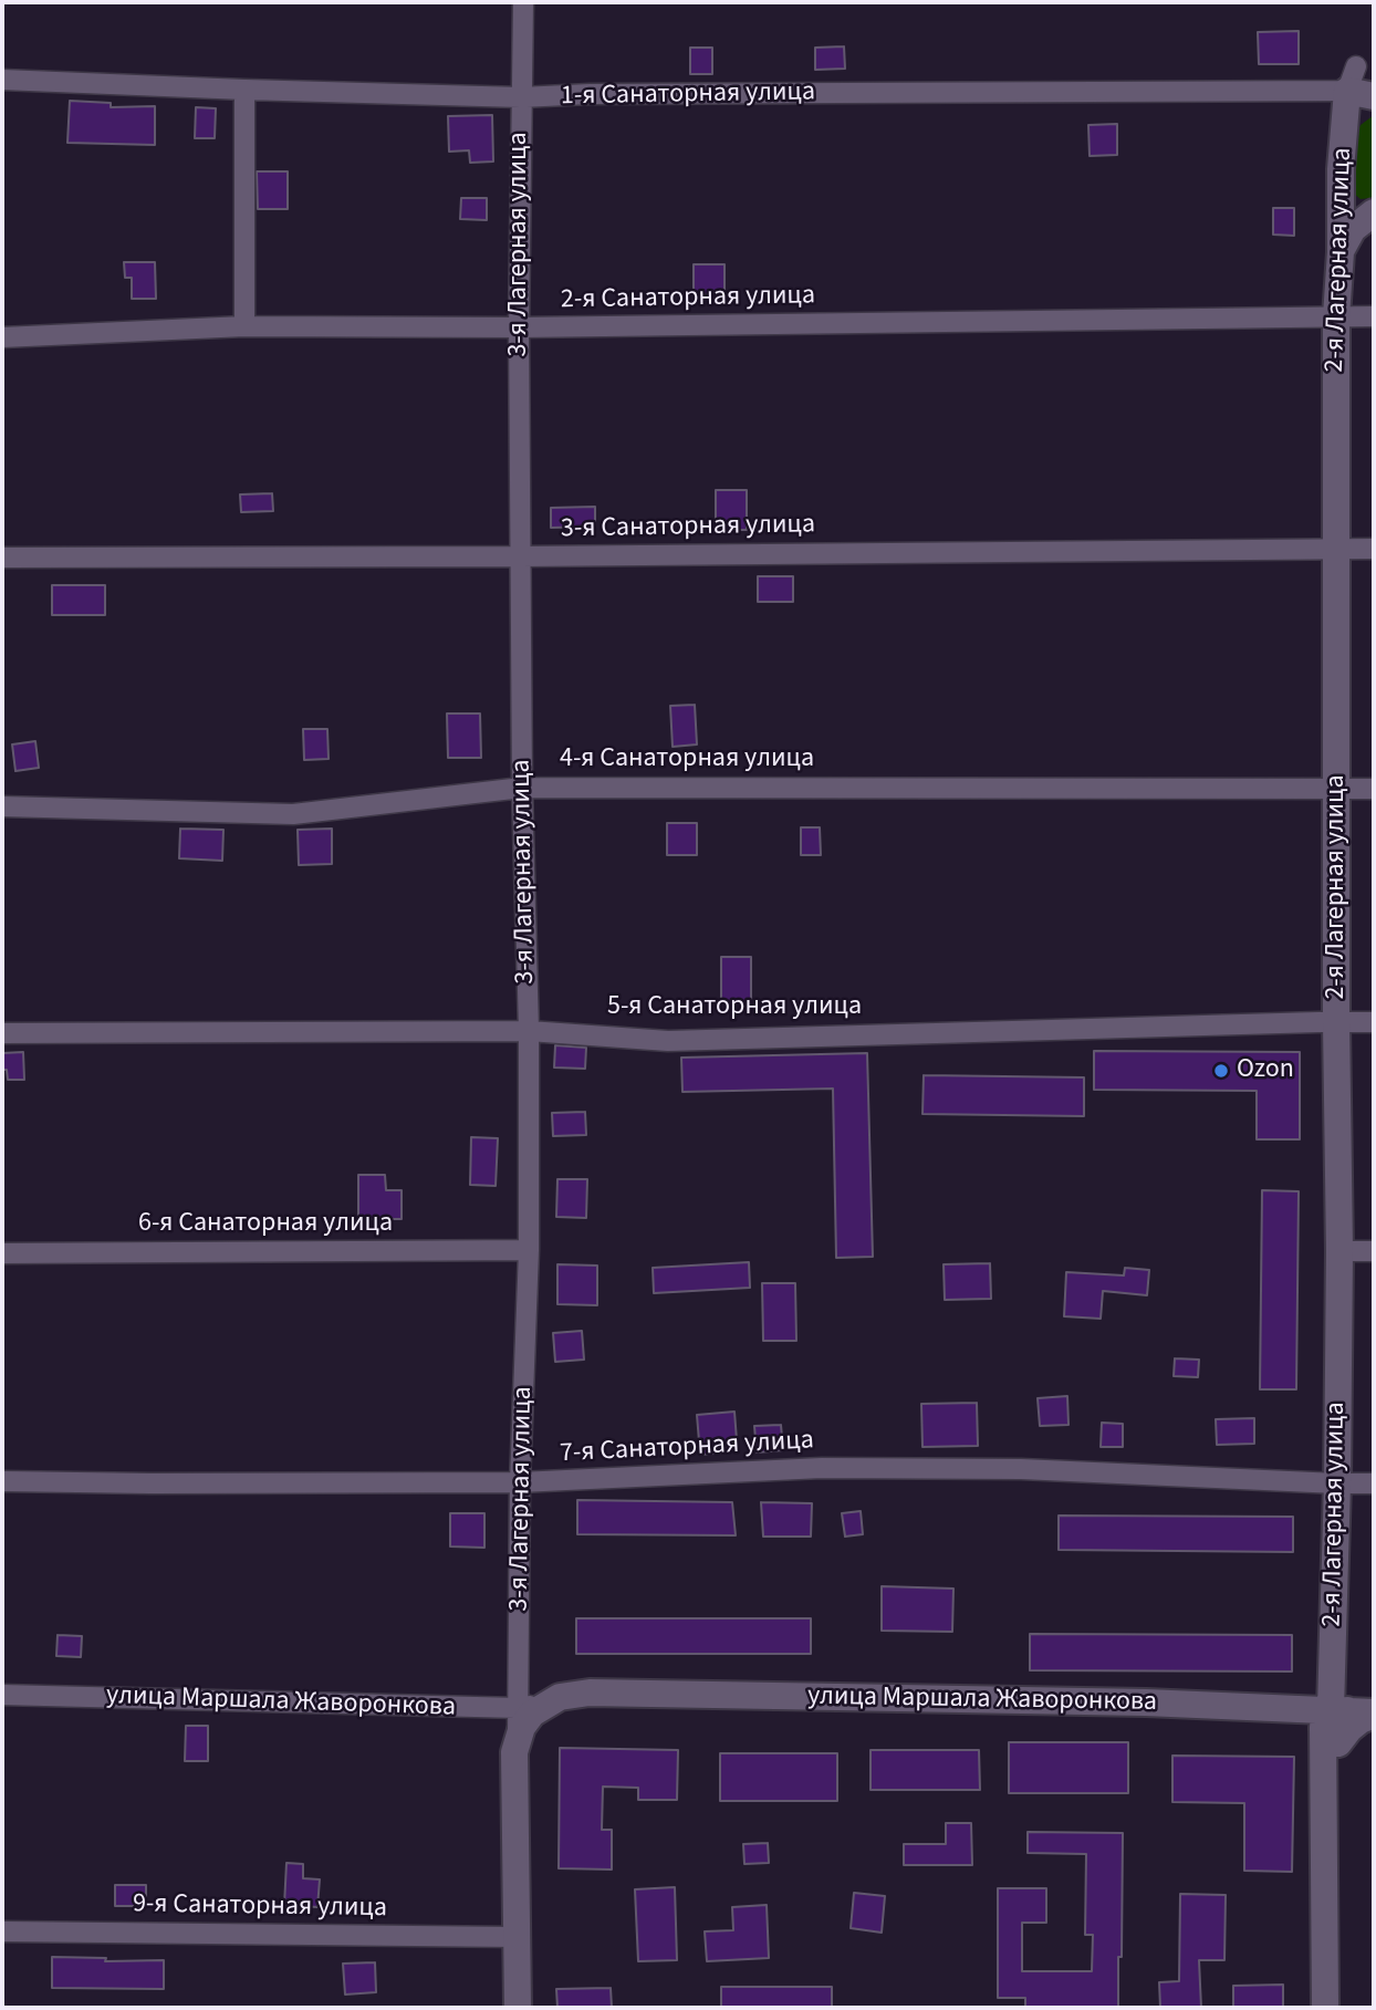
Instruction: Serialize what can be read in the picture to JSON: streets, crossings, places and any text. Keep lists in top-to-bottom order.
{
  "streets": {
    "street": [
      "1-я Санаторная улица",
      "3-я Лагерная улица",
      "2-я Лагерная улица",
      "2-я Санаторная улица",
      "3-я Санаторная улица",
      "4-я Санаторная улица",
      "5-я Санаторная улица",
      "6-я Санаторная улица",
      "7-я Санаторная улица",
      "улица Маршала Жаворонкова",
      "9-я Санаторная улица"
    ]
  },
  "crossings": [
    ["1-я Санаторная улица", "3-я Лагерная улица"],
    ["1-я Санаторная улица", "2-я Лагерная улица"],
    ["3-я Лагерная улица", "2-я Санаторная улица"],
    ["3-я Лагерная улица", "3-я Санаторная улица"],
    ["3-я Лагерная улица", "4-я Санаторная улица"],
    ["3-я Лагерная улица", "5-я Санаторная улица"],
    ["3-я Лагерная улица", "6-я Санаторная улица"],
    ["3-я Лагерная улица", "7-я Санаторная улица"],
    ["3-я Лагерная улица", "улица Маршала Жаворонкова"],
    ["3-я Лагерная улица", "9-я Санаторная улица"],
    ["2-я Лагерная улица", "2-я Санаторная улица"],
    ["2-я Лагерная улица", "3-я Санаторная улица"],
    ["2-я Лагерная улица", "4-я Санаторная улица"],
    ["2-я Лагерная улица", "5-я Санаторная улица"],
    ["2-я Лагерная улица", "7-я Санаторная улица"],
    ["2-я Лагерная улица", "улица Маршала Жаворонкова"]
  ],
  "places": ["Ozon"]
}
